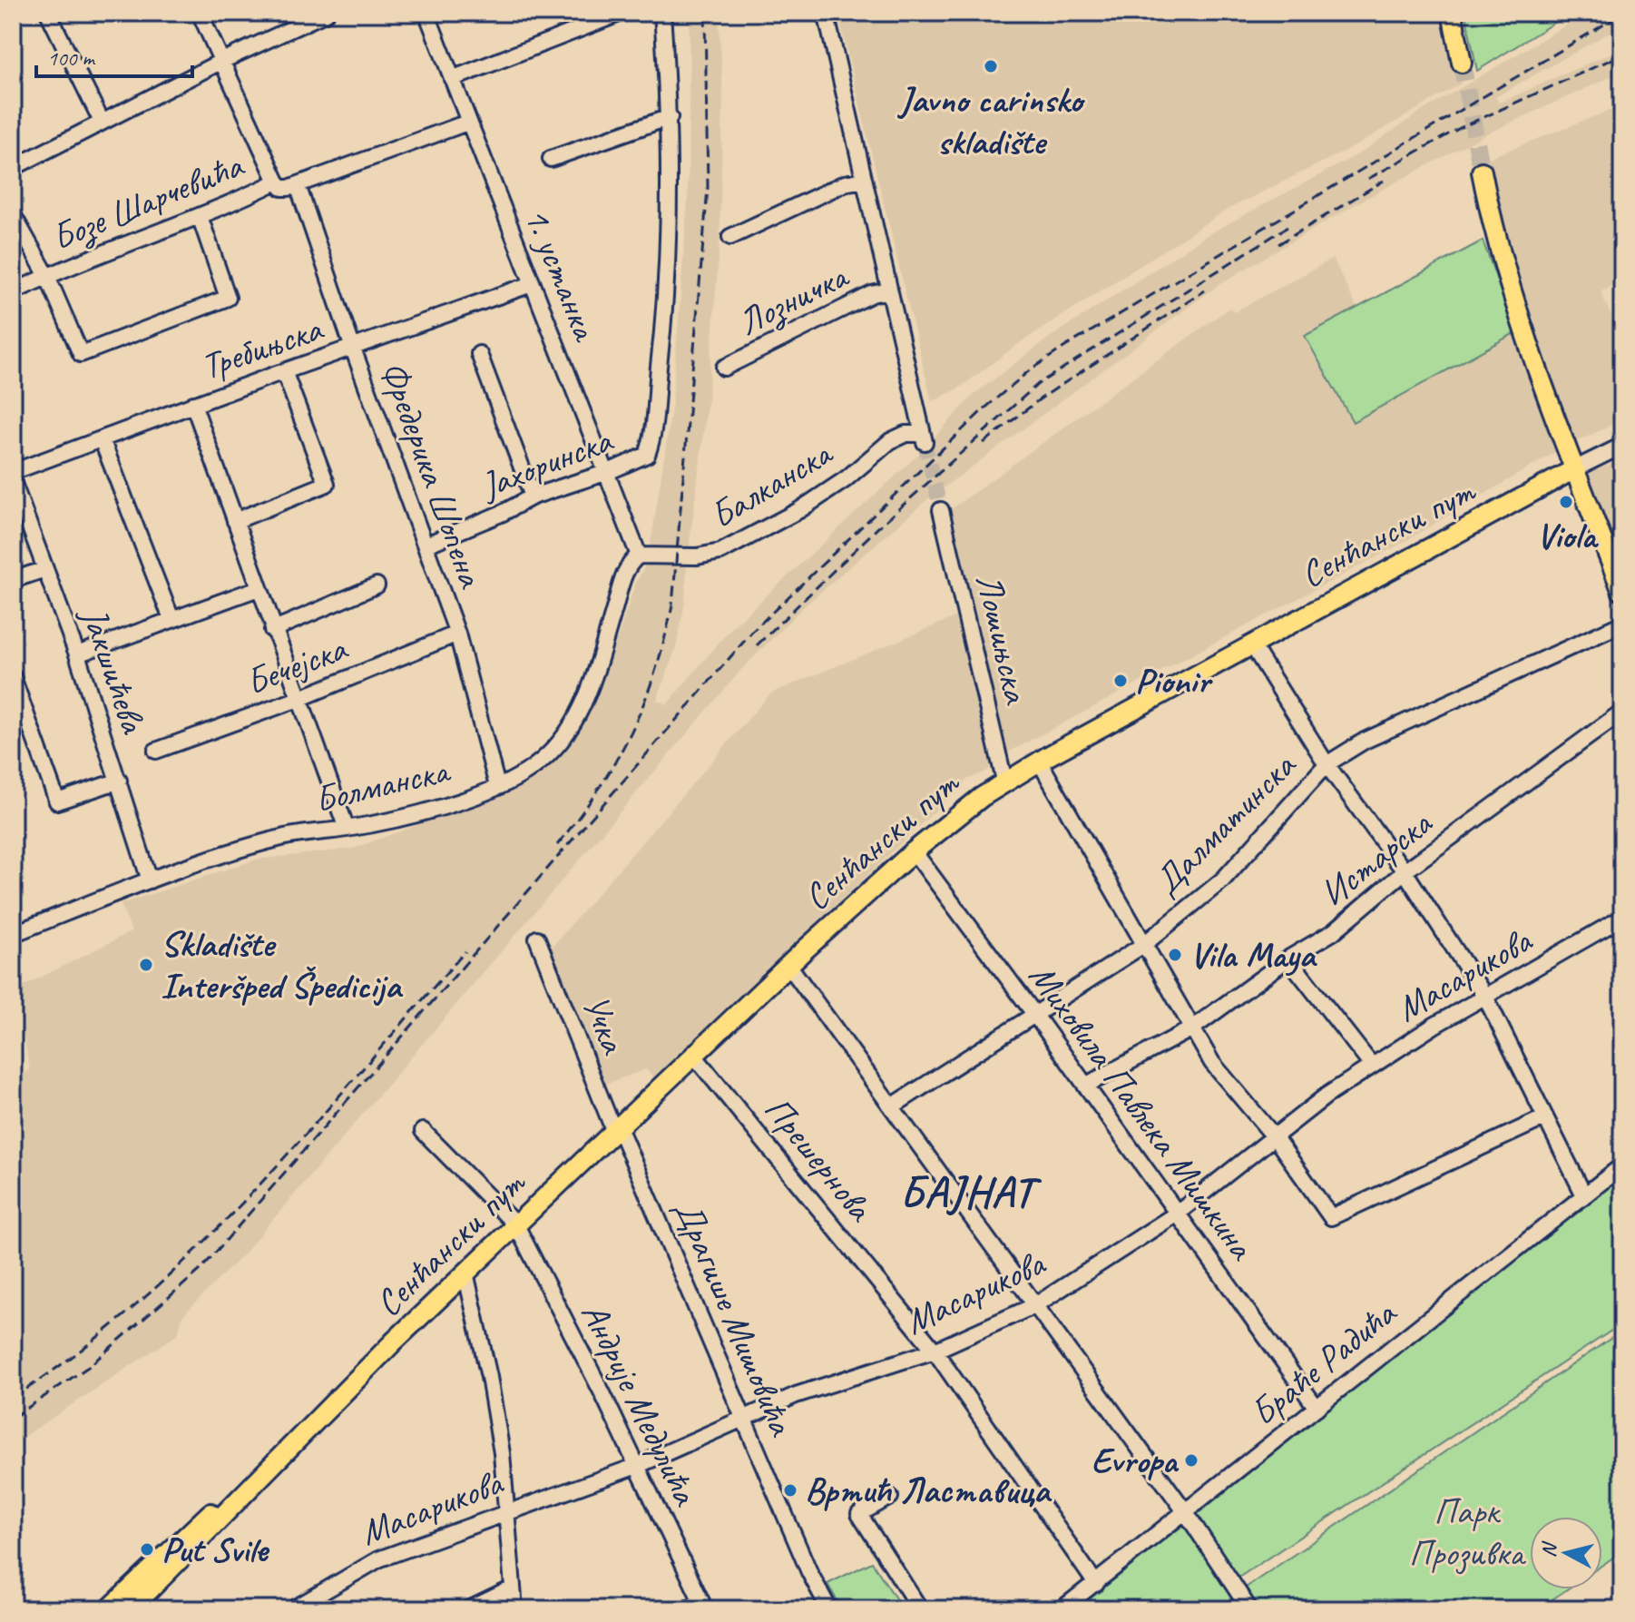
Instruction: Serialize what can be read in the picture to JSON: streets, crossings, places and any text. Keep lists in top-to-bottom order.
{
  "streets": {
    "main road": ["Сенћански пут"],
    "street": [
      "Бозе Шарчевића",
      "1. устанка",
      "Лозничка",
      "Требињска",
      "Јахоринска",
      "Фредерика Шопена",
      "Балканска",
      "Лошињска",
      "Бечејска",
      "Јакшићева",
      "Болманска",
      "Далматинска",
      "Истарска",
      "Масарикова",
      "Учка",
      "Миховила Павлека Мишкина",
      "Прешернова",
      "Драгише Мишовића",
      "Браће Радића",
      "Андрије Медулића"
    ]
  },
  "crossings": [
    ["Бозе Шарчевића", "1. устанка"],
    ["Бозе Шарчевића", "Фредерика Шопена"],
    ["1. устанка", "Требињска"],
    ["1. устанка", "Јахоринска"],
    ["1. устанка", "Балканска"],
    ["1. устанка", "Болманска"],
    ["Лозничка", "Балканска"],
    ["Требињска", "Фредерика Шопена"],
    ["Јахоринска", "Фредерика Шопена"],
    ["Фредерика Шопена", "Бечејска"],
    ["Фредерика Шопена", "Болманска"],
    ["Балканска", "Болманска"],
    ["Сенћански пут", "Лошињска"],
    ["Сенћански пут", "Учка"],
    ["Сенћански пут", "Миховила Павлека Мишкина"],
    ["Сенћански пут", "Прешернова"],
    ["Сенћански пут", "Драгише Мишовића"],
    ["Сенћански пут", "Андрије Медулића"],
    ["Јакшићева", "Болманска"],
    ["Далматинска", "Миховила Павлека Мишкина"],
    ["Истарска", "Миховила Павлека Мишкина"],
    ["Масарикова", "Миховила Павлека Мишкина"],
    ["Масарикова", "Прешернова"],
    ["Масарикова", "Драгише Мишовића"],
    ["Масарикова", "Андрије Медулића"],
    ["Учка", "Драгише Мишовића"],
    ["Миховила Павлека Мишкина", "Браће Радића"],
    ["Прешернова", "Браће Радића"]
  ],
  "districts": ["БАЈНАТ"],
  "parks": ["Парк Прозивка"],
  "places": [
    "Javno carinsko skladište",
    "Viola",
    "Pionir",
    "Vila Maya",
    "Skladište Interšped Špedicija",
    "Evropa",
    "Вртић Ластавица",
    "Put Svile"
  ],
  "scale_bar": "100 m",
  "north": "left"
}
